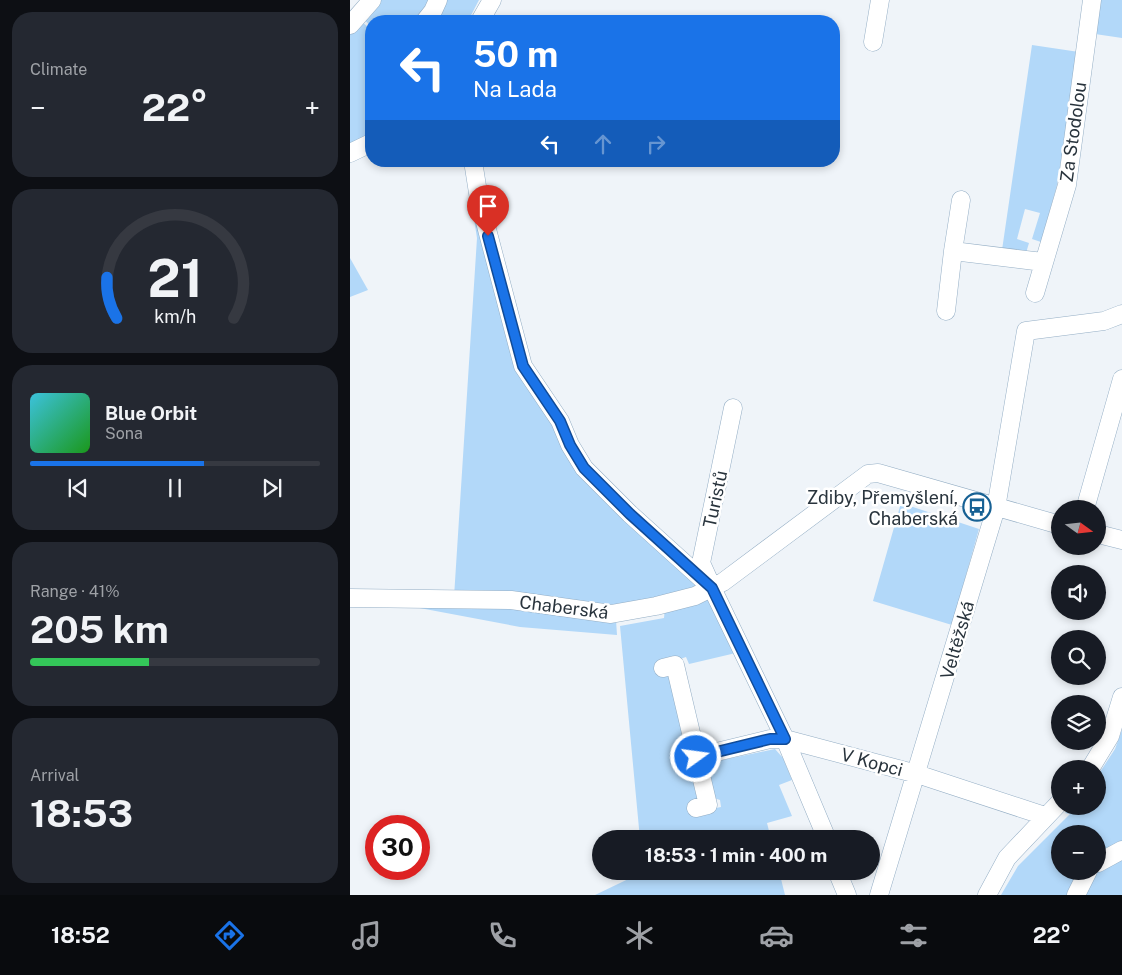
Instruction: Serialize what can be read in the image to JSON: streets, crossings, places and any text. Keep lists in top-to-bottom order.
{
  "streets": {
    "street": [
      "Za Stodolou",
      "Turistů",
      "Chaberská",
      "Veltěžská",
      "V Kopci"
    ]
  },
  "crossings": [
    ["Turistů", "Chaberská"],
    ["Turistů", "V Kopci"],
    ["Chaberská", "Veltěžská"],
    ["Veltěžská", "V Kopci"]
  ],
  "places": {
    "bus stop": ["Zdiby, Přemyšlení, Chaberská"]
  },
  "north": "right",
  "page": {
    "tile": [
      "Climate",
      ["Range · 41%", "205 km"],
      ["Arrival", "18:53"]
    ],
    "turn": ["50 m", "Na Lada"],
    "heat": ["−", "22°", "+"],
    "song": ["Blue Orbit", "Sona"],
    "map_buttons": ["+", "−"],
    "limit": "30",
    "trip": "18:53 · 1 min · 400 m",
    "tabs": ["18:52", "22°"],
    "gauge": ["21", "km/h"]
  }
}
